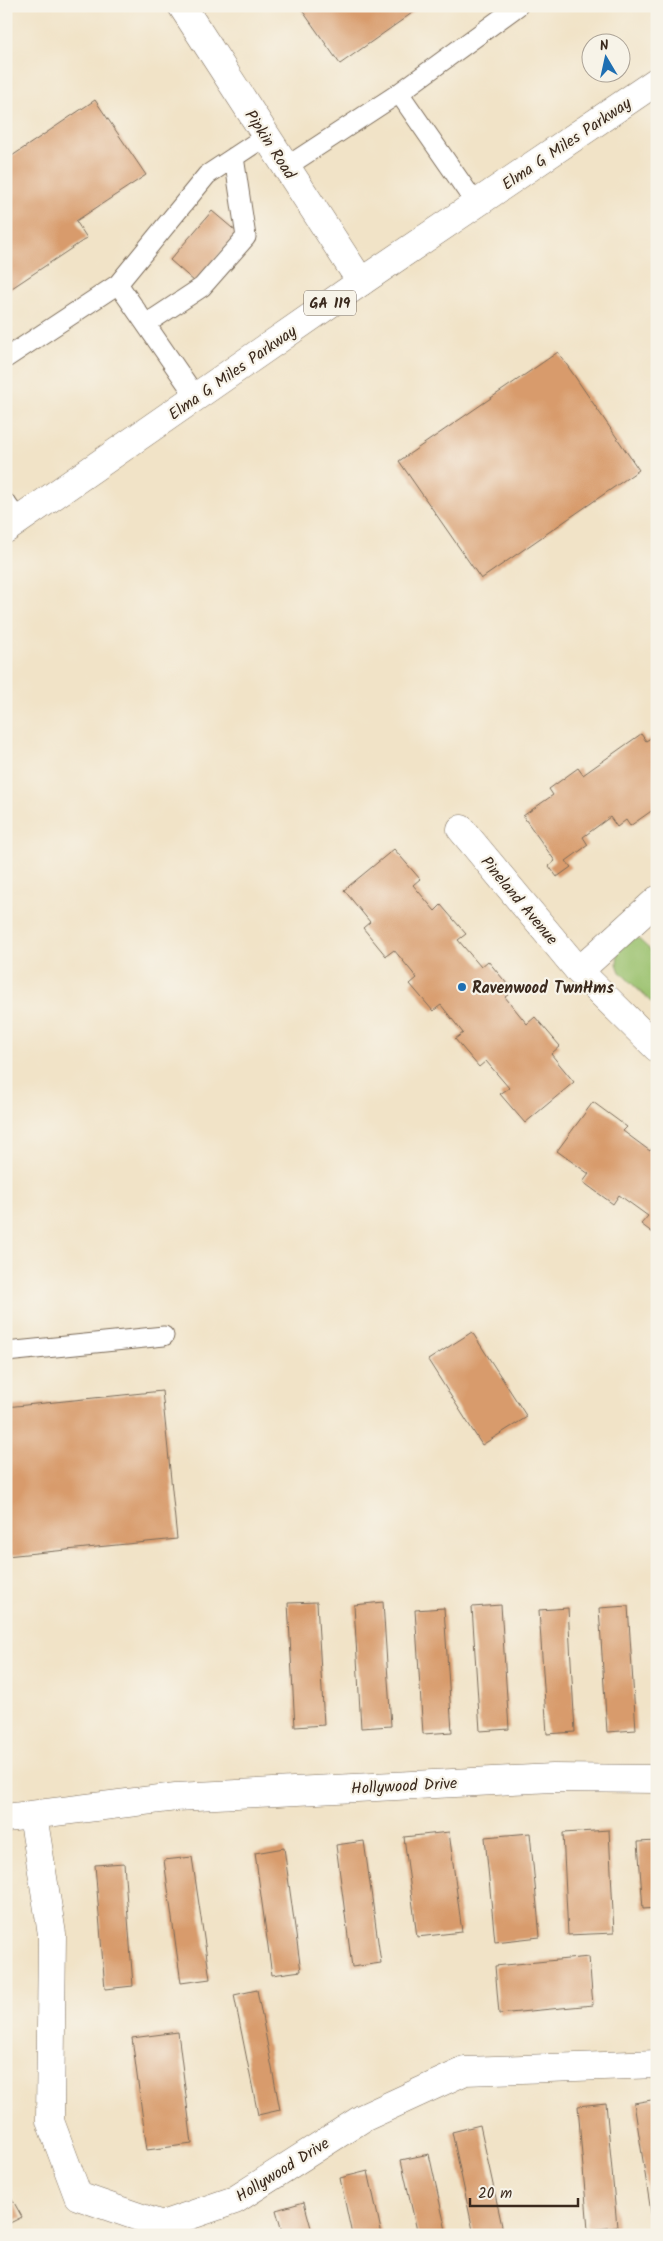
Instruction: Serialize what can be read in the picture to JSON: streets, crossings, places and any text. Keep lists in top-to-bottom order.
{
  "streets": {
    "street": [
      "Elma G Miles Parkway",
      "Pipkin Road",
      "GA 119",
      "Pineland Avenue",
      "Hollywood Drive"
    ]
  },
  "crossings": [
    ["Elma G Miles Parkway", "Pipkin Road"]
  ],
  "places": ["Ravenwood TwnHms"],
  "scale_bar": "20 m",
  "north": "top"
}
